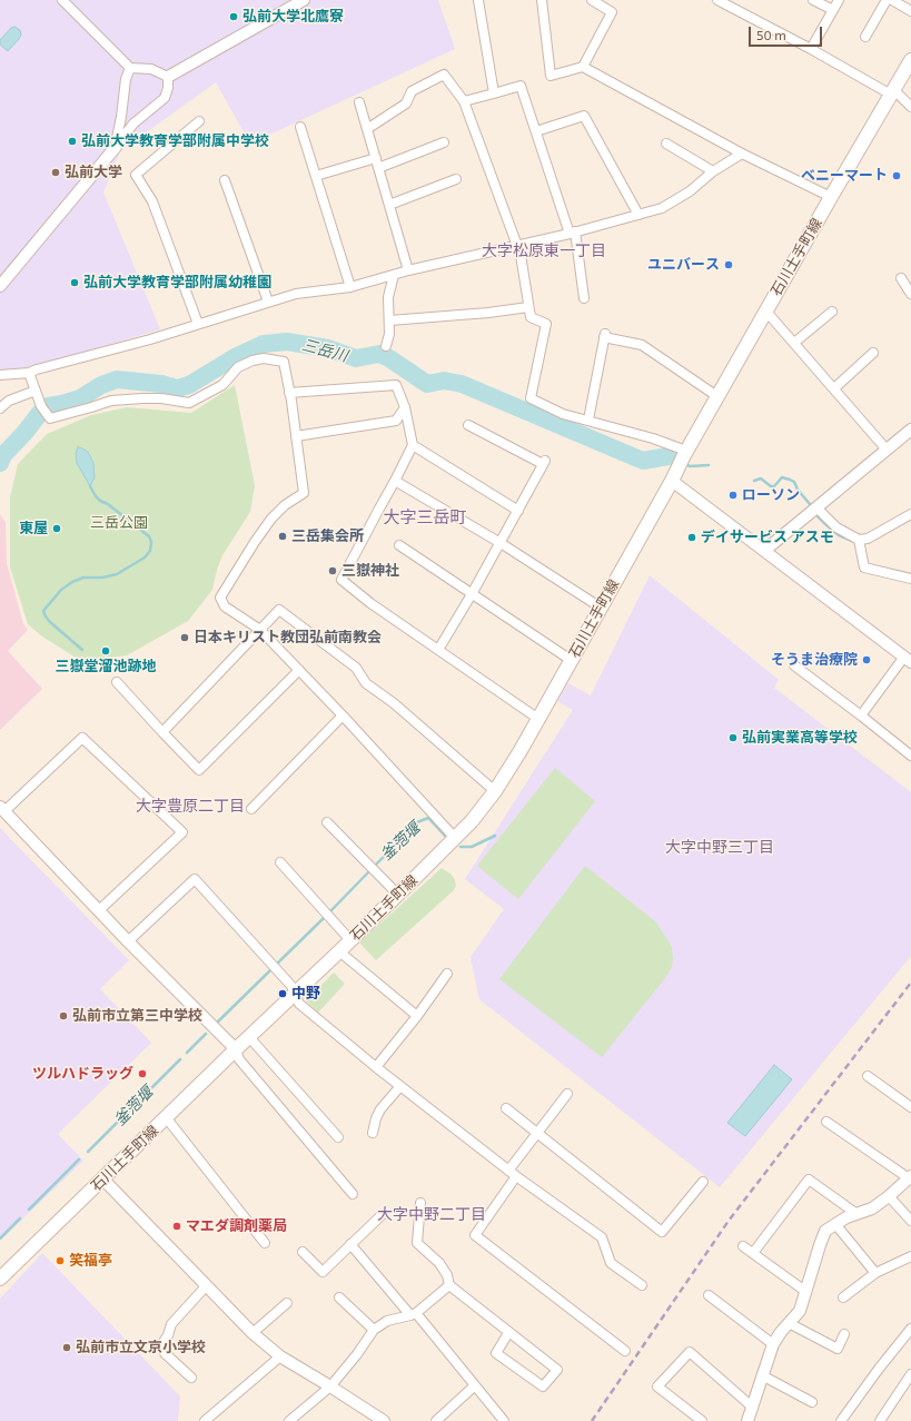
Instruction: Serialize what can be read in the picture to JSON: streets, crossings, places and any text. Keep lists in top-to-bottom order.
{
  "streets": {
    "main road": ["石川土手町線"]
  },
  "districts": [
    "大字松原東一丁目",
    "大字三岳町",
    "大字豊原二丁目",
    "大字中野三丁目",
    "大字中野二丁目"
  ],
  "water": ["三岳川", "釜萢堰"],
  "parks": ["三岳公園"],
  "places": [
    "弘前大学北鷹寮",
    "弘前大学教育学部附属中学校",
    "弘前大学",
    "ベニーマート",
    "ユニバース",
    "弘前大学教育学部附属幼稚園",
    "ローソン",
    "東屋",
    "三岳集会所",
    "デイサービス アスモ",
    "三嶽神社",
    "日本キリスト教団弘前南教会",
    "三嶽堂溜池跡地",
    "そうま治療院",
    "弘前実業高等学校",
    "中野",
    "弘前市立第三中学校",
    "ツルハドラッグ",
    "マエダ調剤薬局",
    "笑福亭",
    "弘前市立文京小学校"
  ],
  "scale_bar": "50 m"
}
